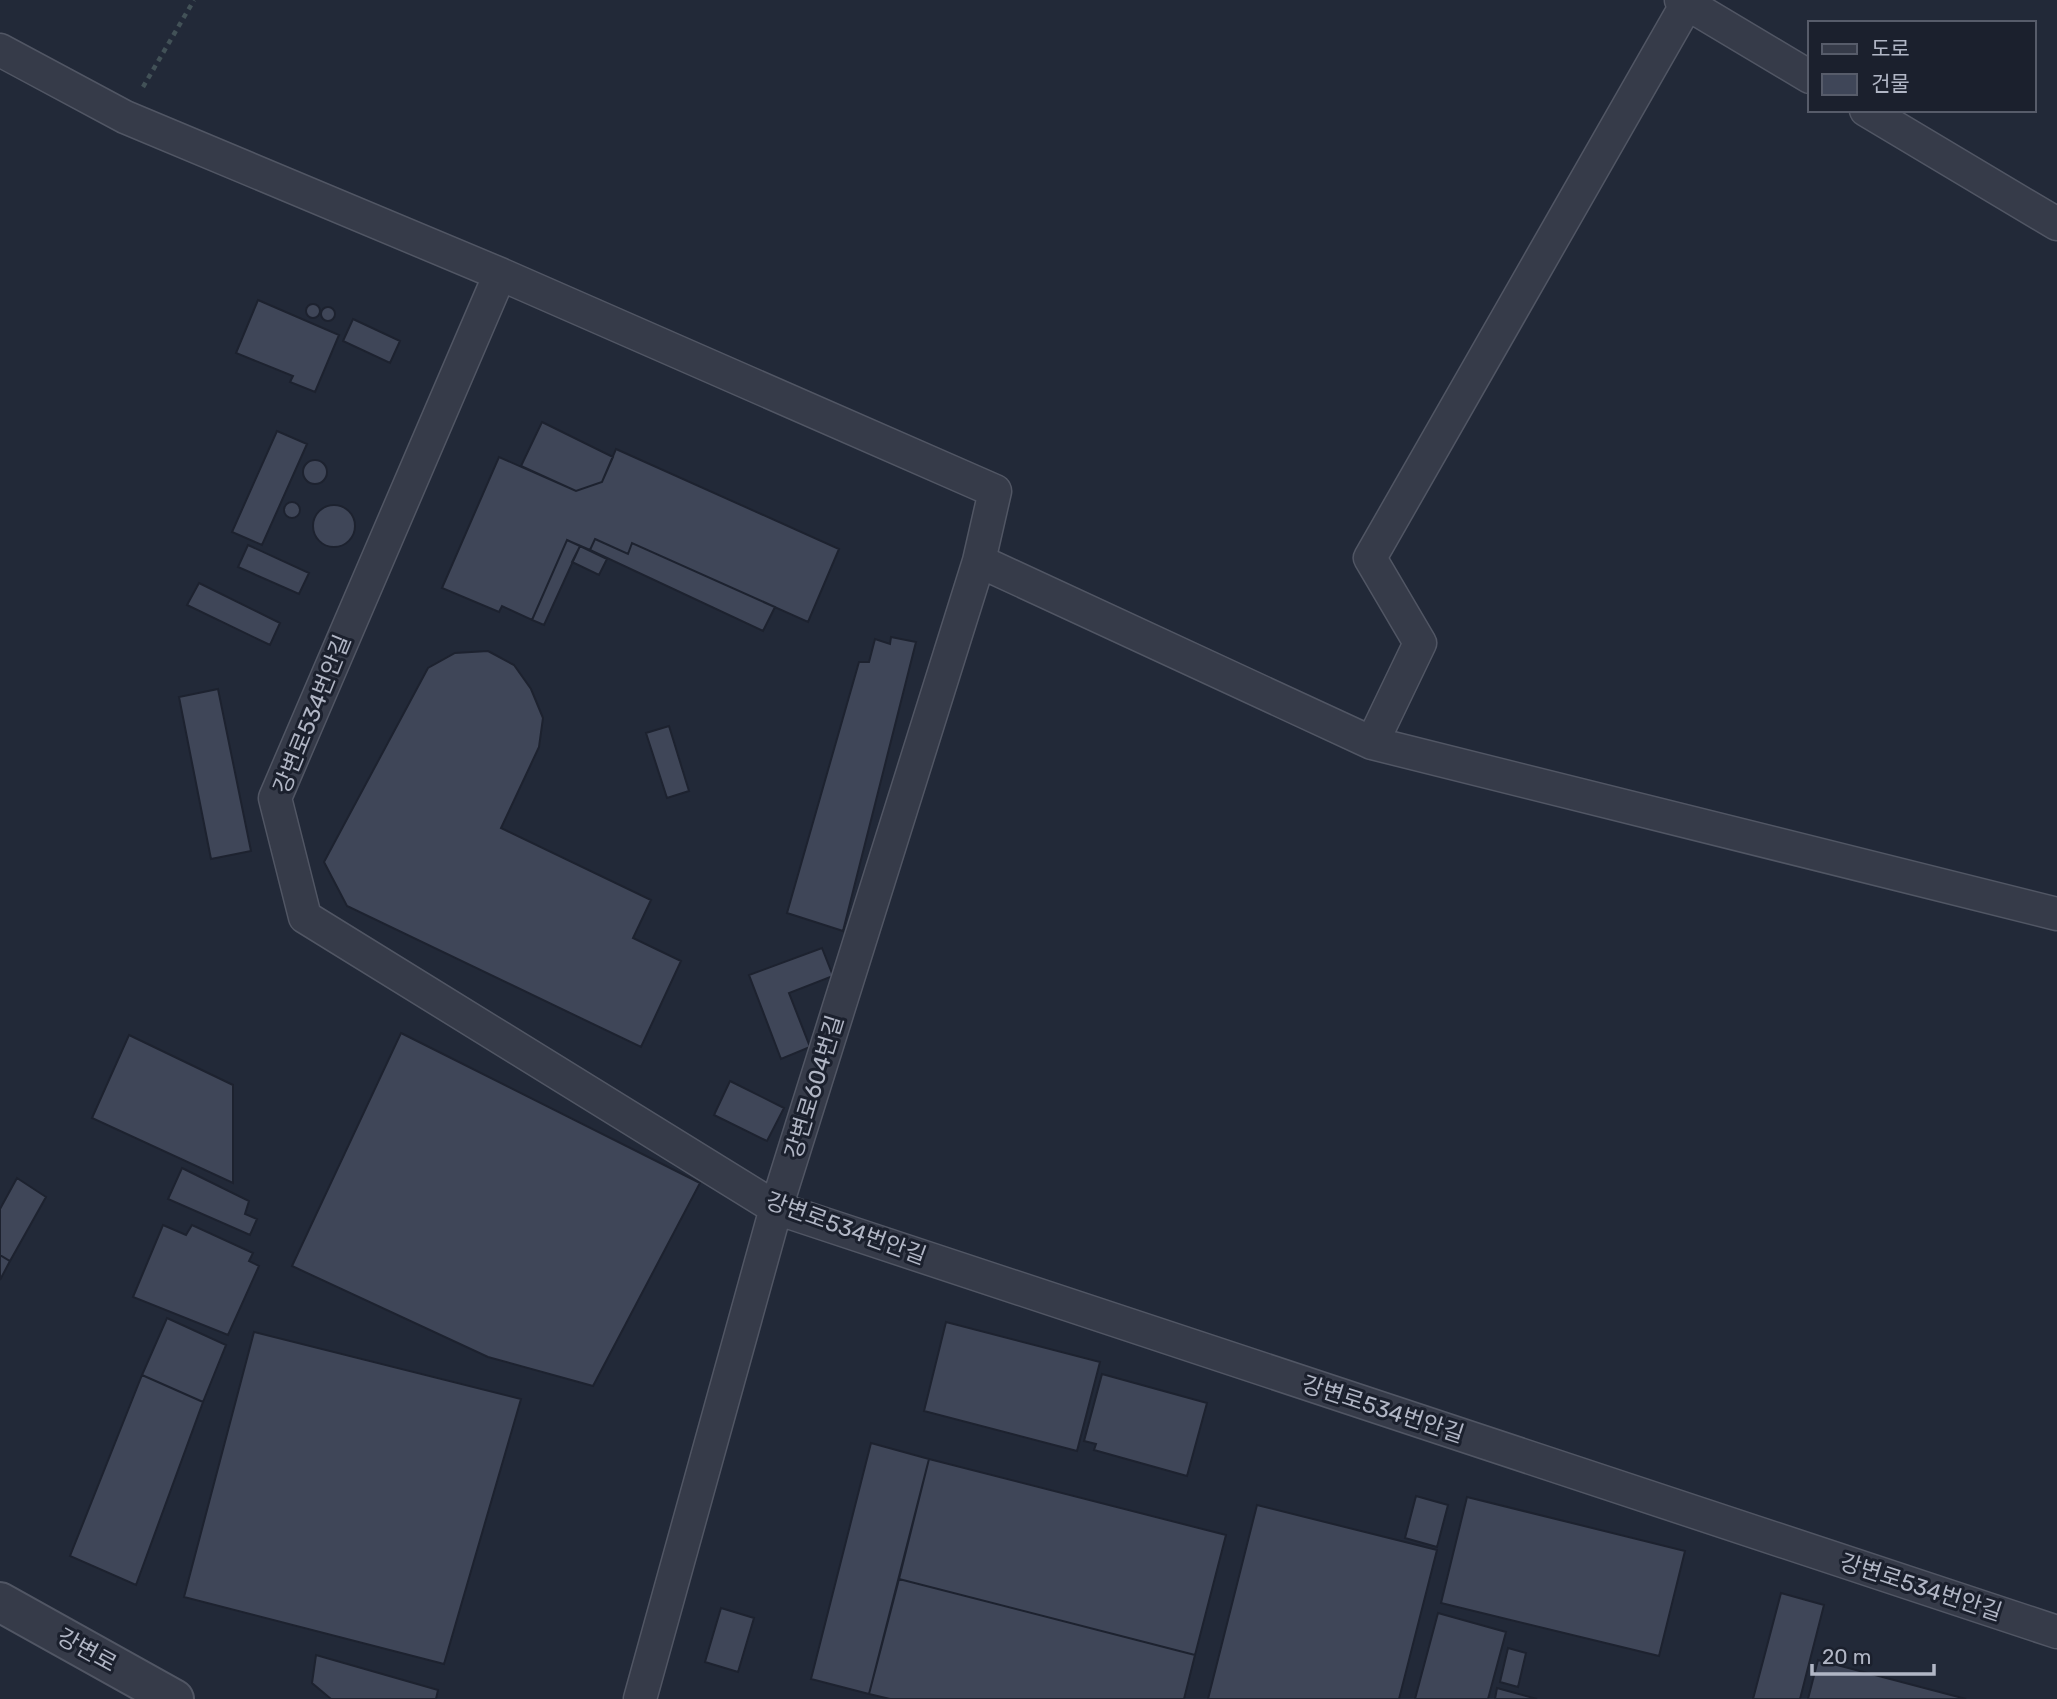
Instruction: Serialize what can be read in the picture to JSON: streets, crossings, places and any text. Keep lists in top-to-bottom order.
{
  "streets": {
    "street": ["강변로534번안길", "강변로604번길", "강변로"]
  },
  "crossings": [
    ["강변로534번안길", "강변로604번길"]
  ],
  "legend": ["도로", "건물"],
  "scale_bar": "20 m"
}
